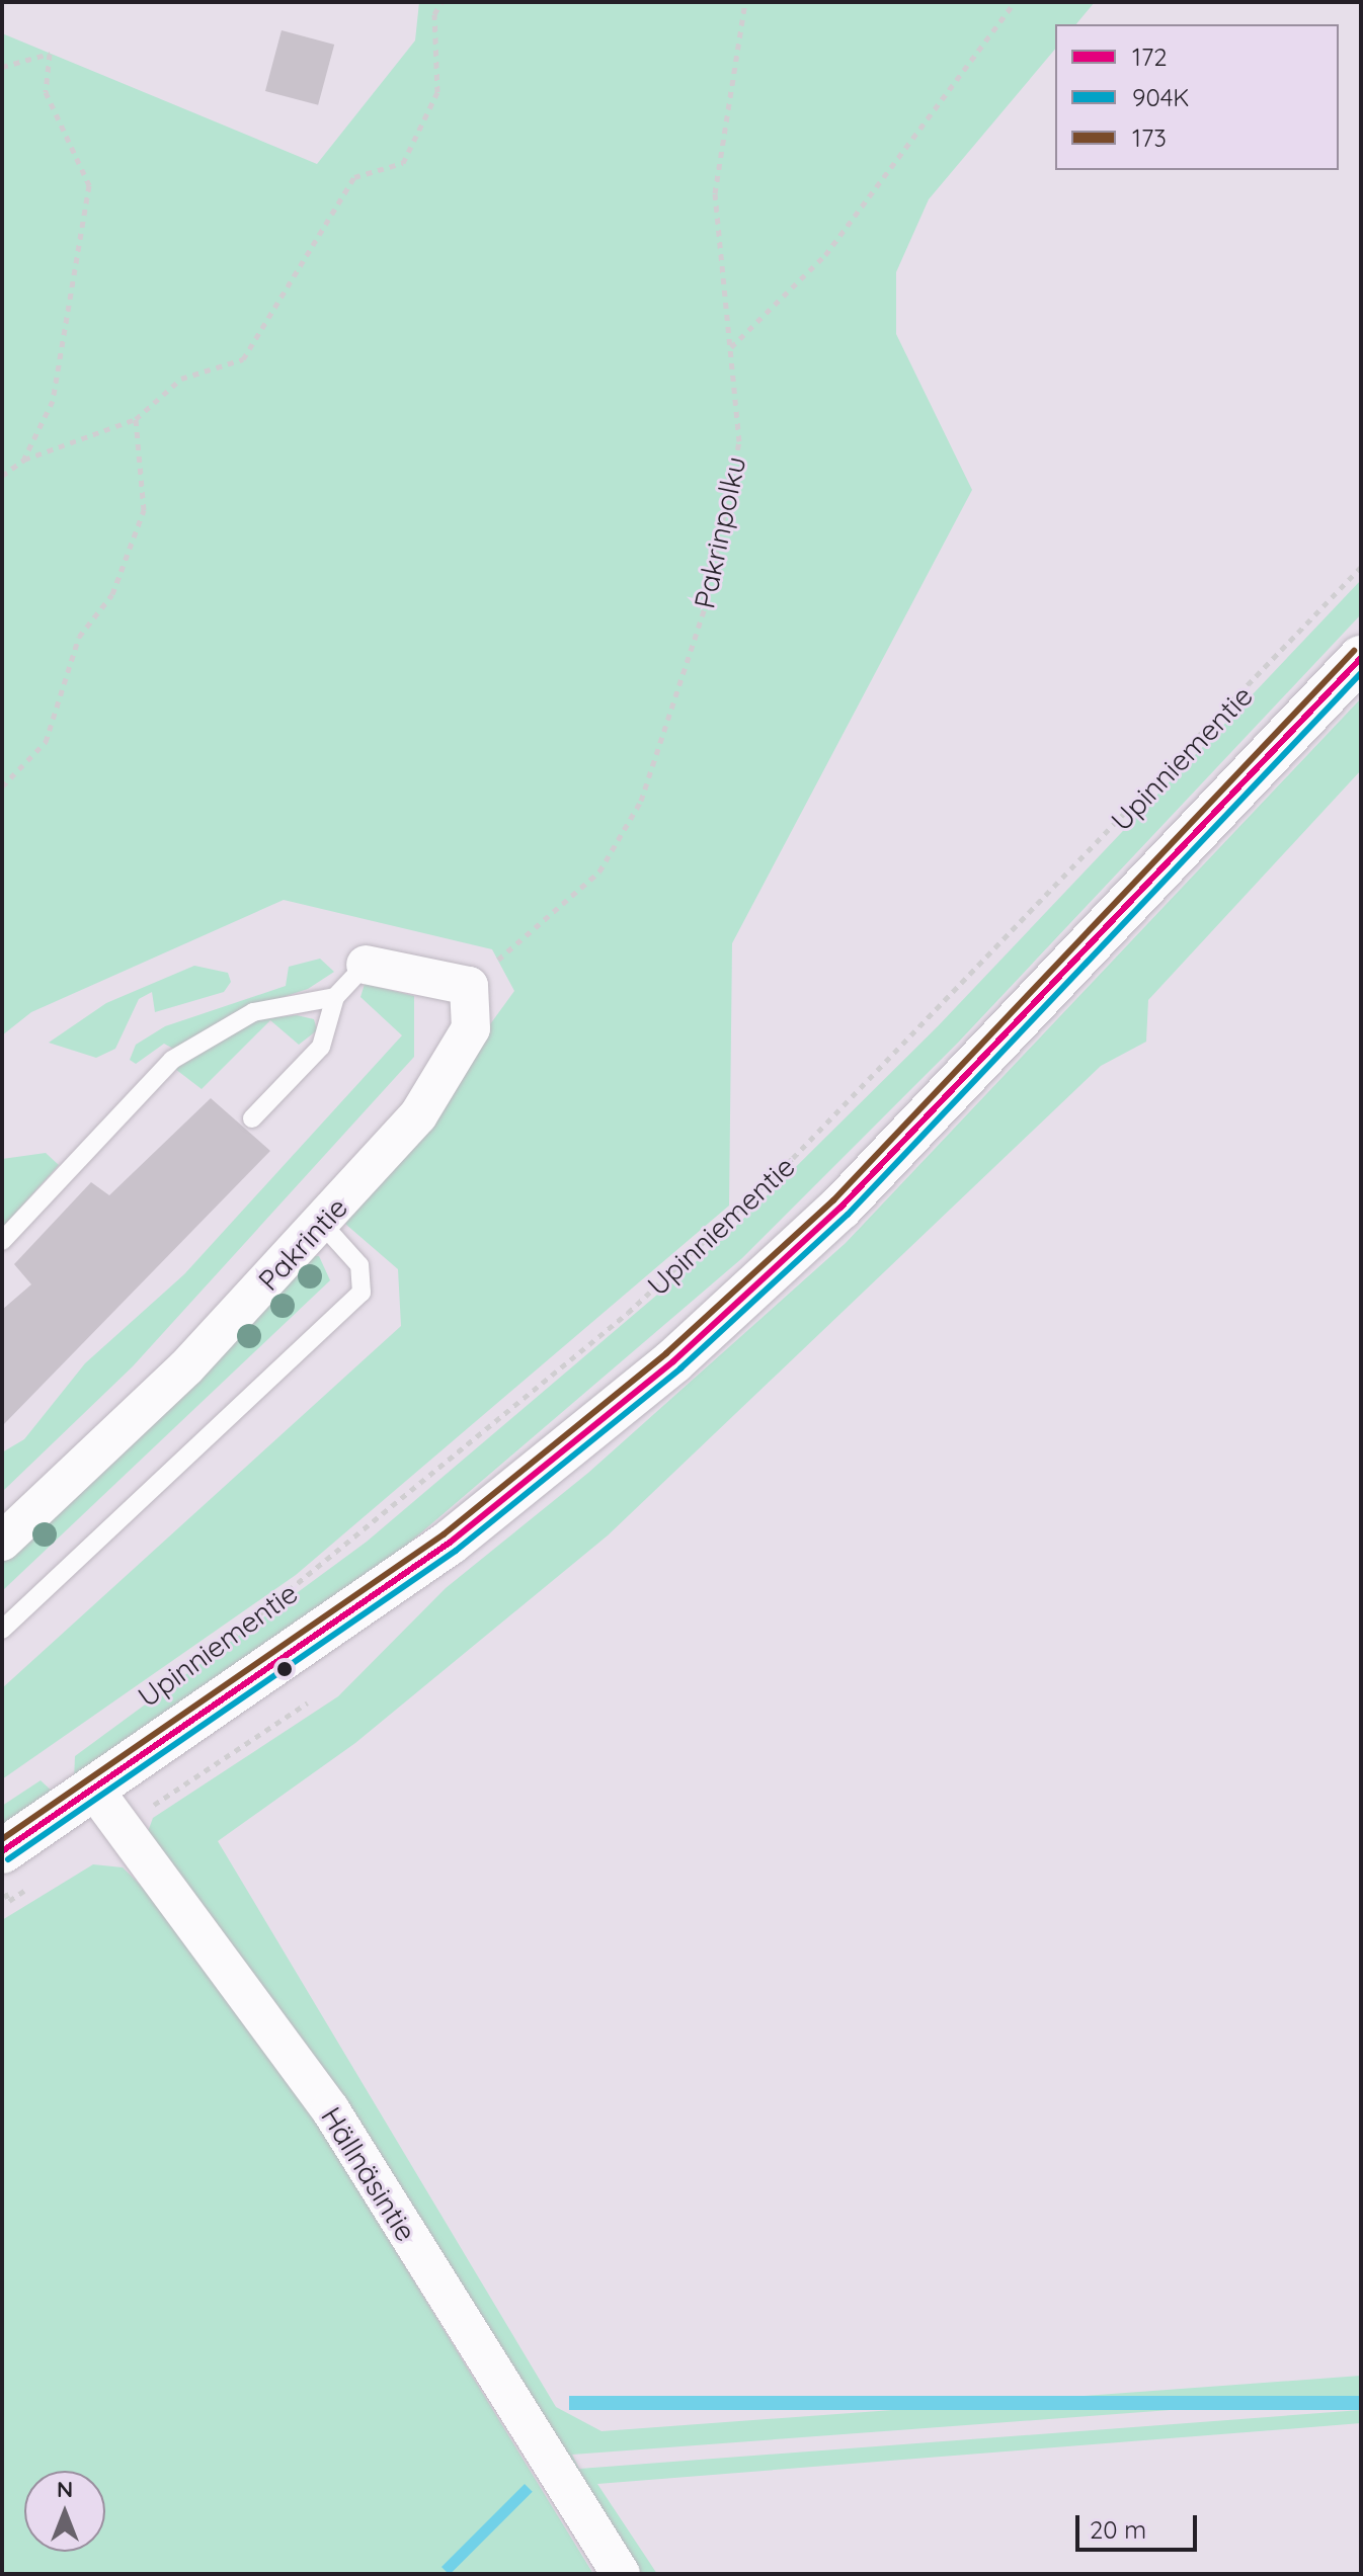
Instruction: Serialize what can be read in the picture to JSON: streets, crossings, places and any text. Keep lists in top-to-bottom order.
{
  "streets": {
    "main road": ["Upinniementie"],
    "street": ["Pakrintie", "Hällnäsintie"],
    "path": ["Pakrinpolku"]
  },
  "crossings": [
    ["Pakrinpolku", "Pakrintie"],
    ["Upinniementie", "Hällnäsintie"]
  ],
  "lines": ["transit line 173", "transit line 172", "transit line 904K"],
  "legend": ["172", "904K", "173"],
  "scale_bar": "20 m",
  "north": "top"
}
